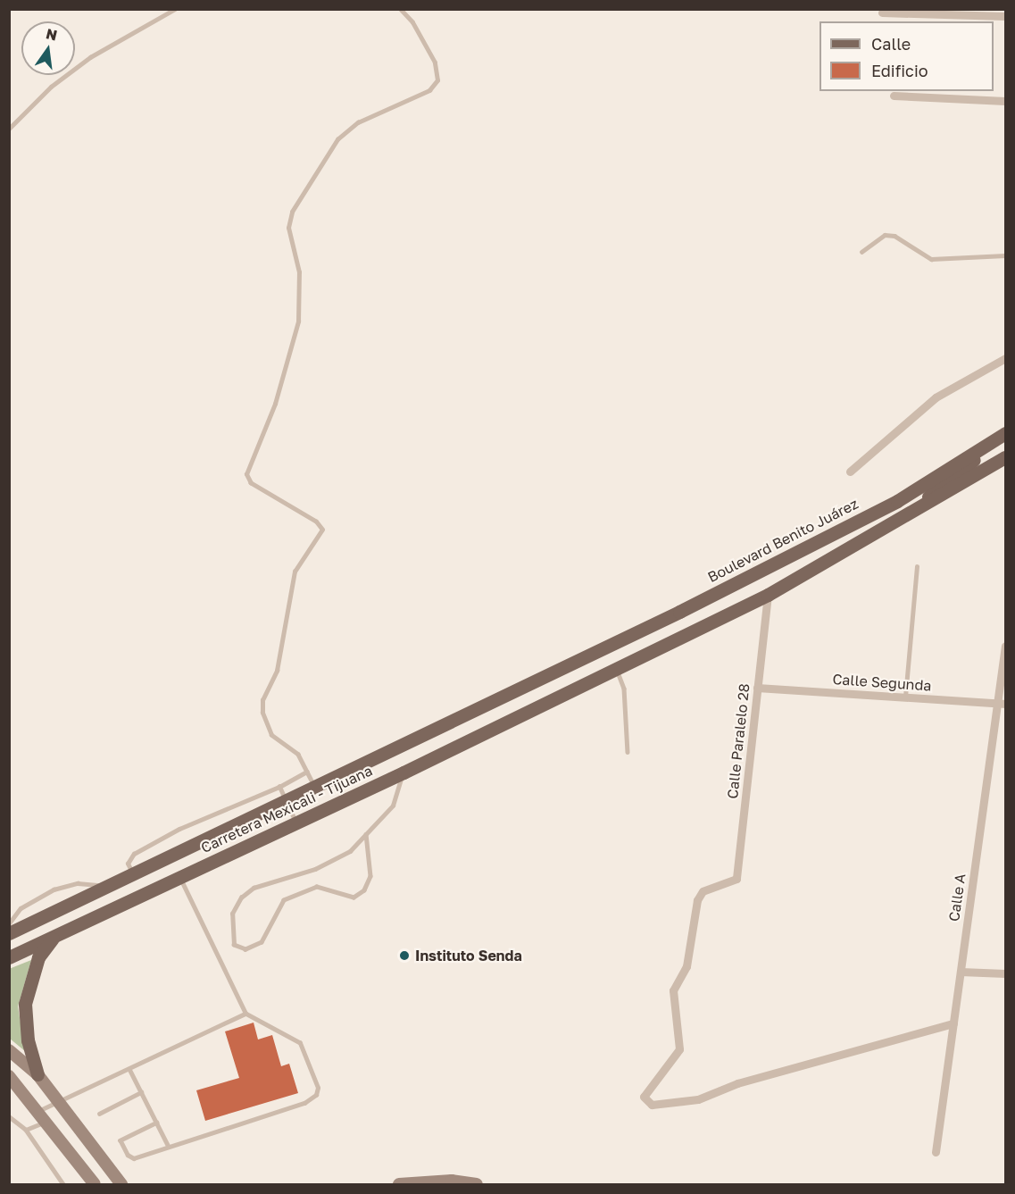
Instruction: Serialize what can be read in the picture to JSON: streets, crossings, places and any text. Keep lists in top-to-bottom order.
{
  "streets": {
    "main road": ["Boulevard Benito Juárez", "Carretera Mexicali - Tijuana"],
    "street": ["Calle Segunda", "Calle Paralelo 28", "Calle A"]
  },
  "crossings": [
    ["Boulevard Benito Juárez", "Carretera Mexicali - Tijuana"],
    ["Calle Segunda", "Calle Paralelo 28"],
    ["Calle Segunda", "Calle A"],
    ["Calle Paralelo 28", "Calle A"]
  ],
  "places": ["Instituto Senda"],
  "legend": ["Calle", "Edificio"],
  "north": "top"
}
